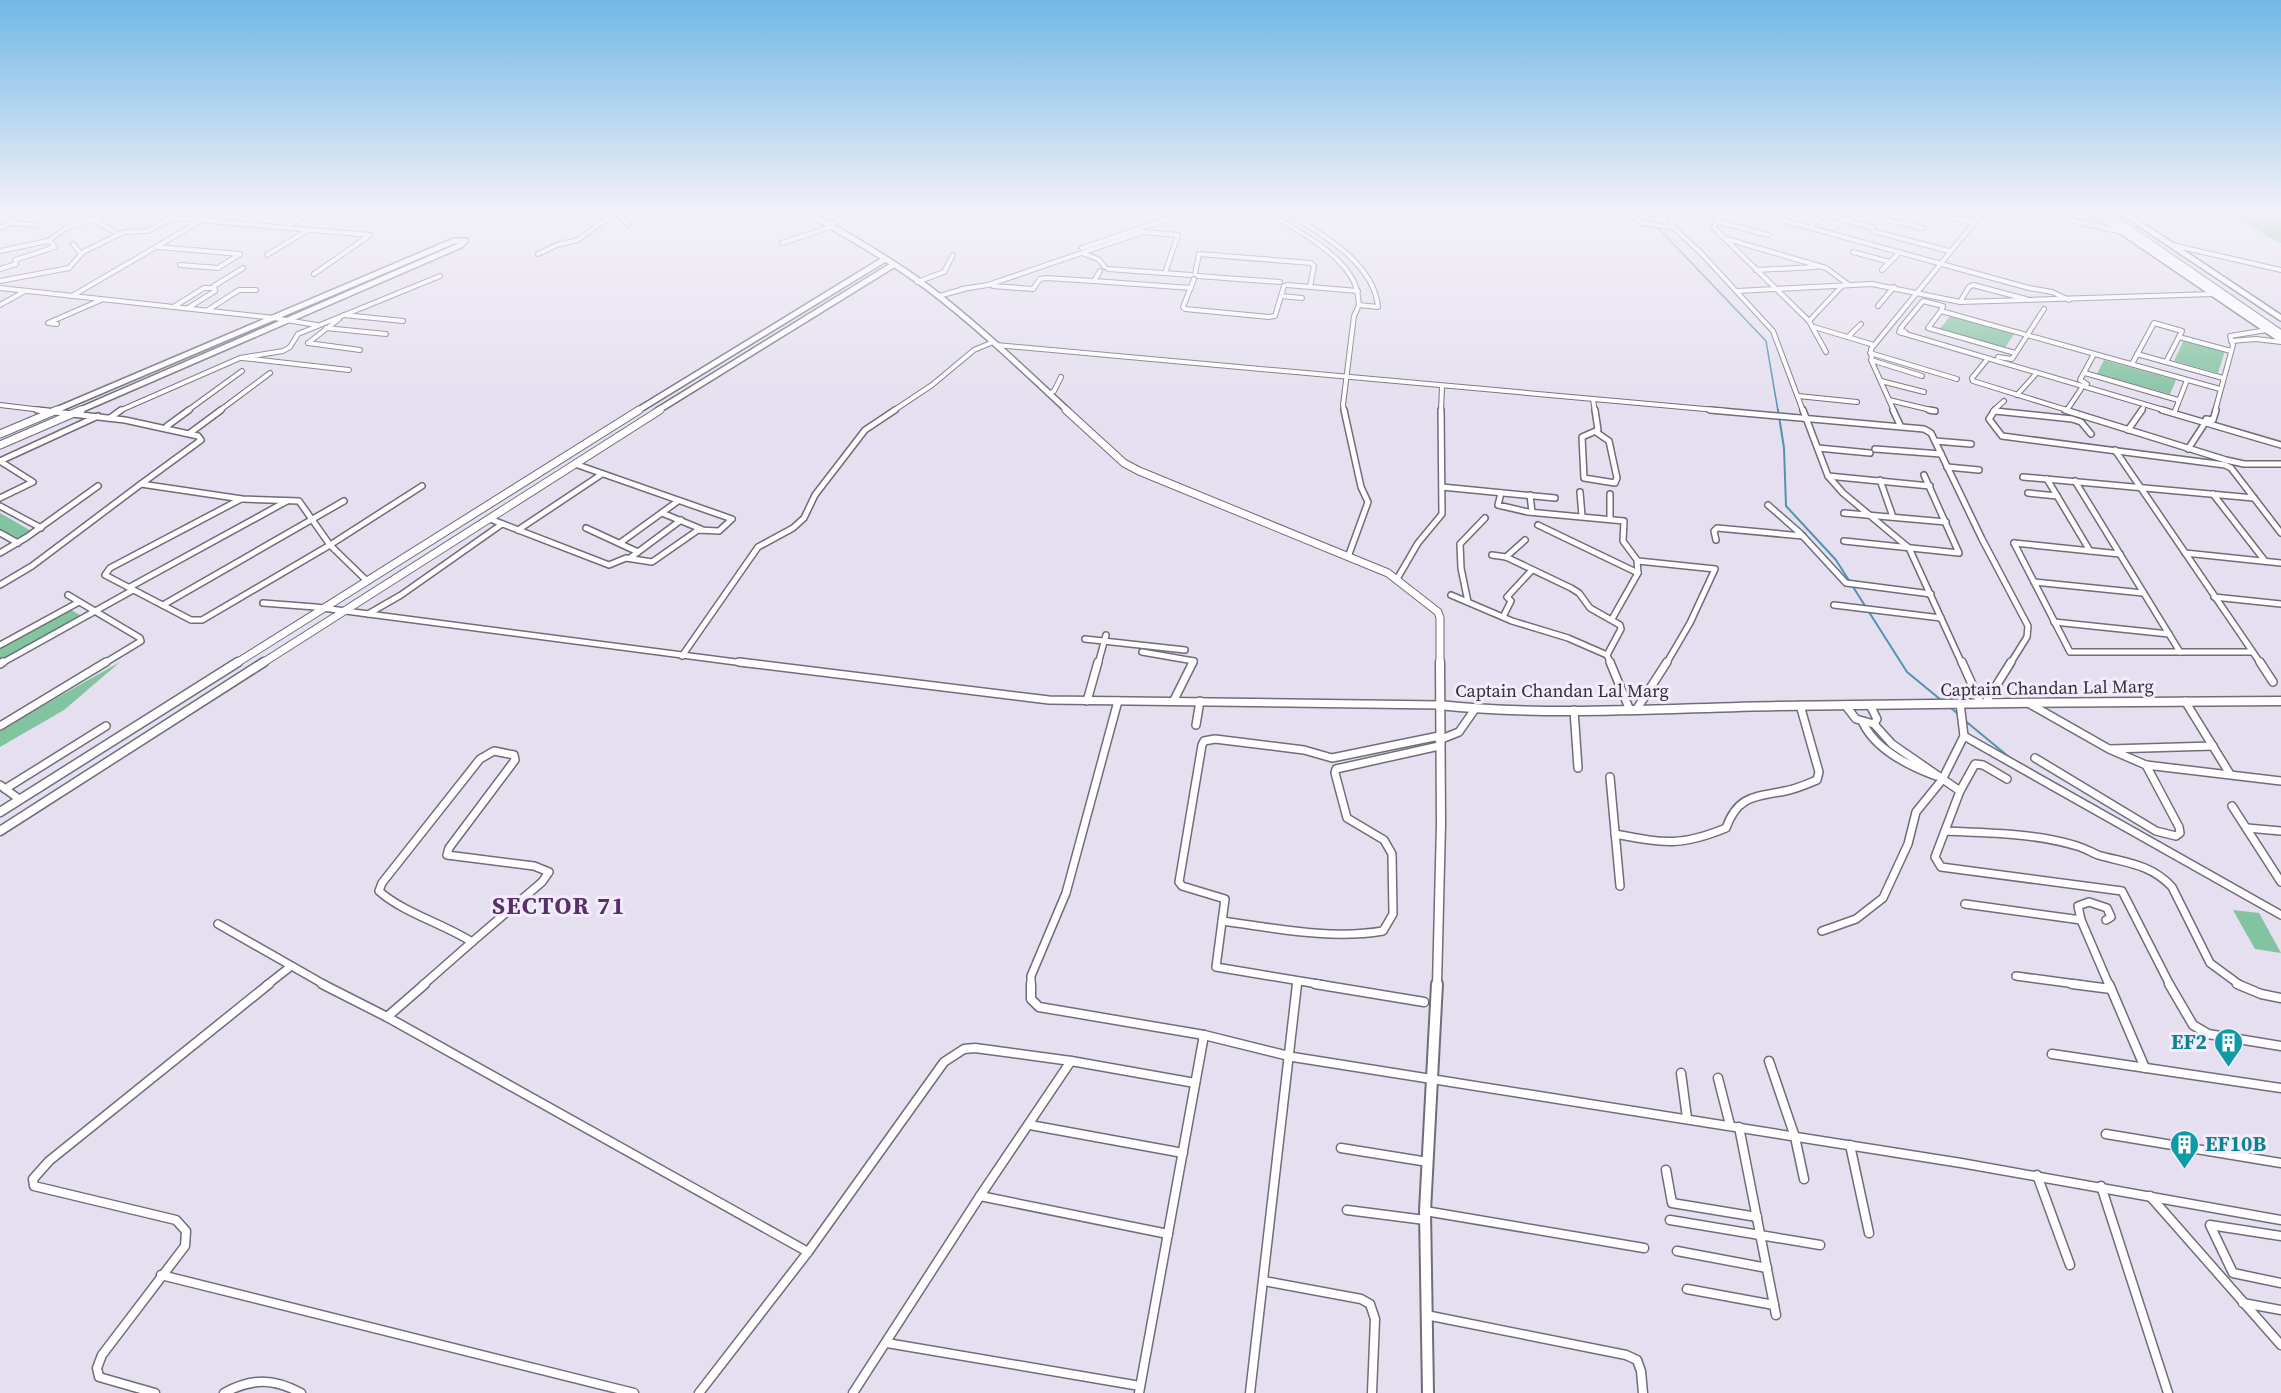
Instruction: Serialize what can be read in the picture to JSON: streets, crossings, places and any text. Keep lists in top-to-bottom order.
{
  "streets": {
    "street": ["Captain Chandan Lal Marg"]
  },
  "districts": ["SECTOR 71"],
  "places": {
    "building": ["EF2", "EF10B"]
  }
}
